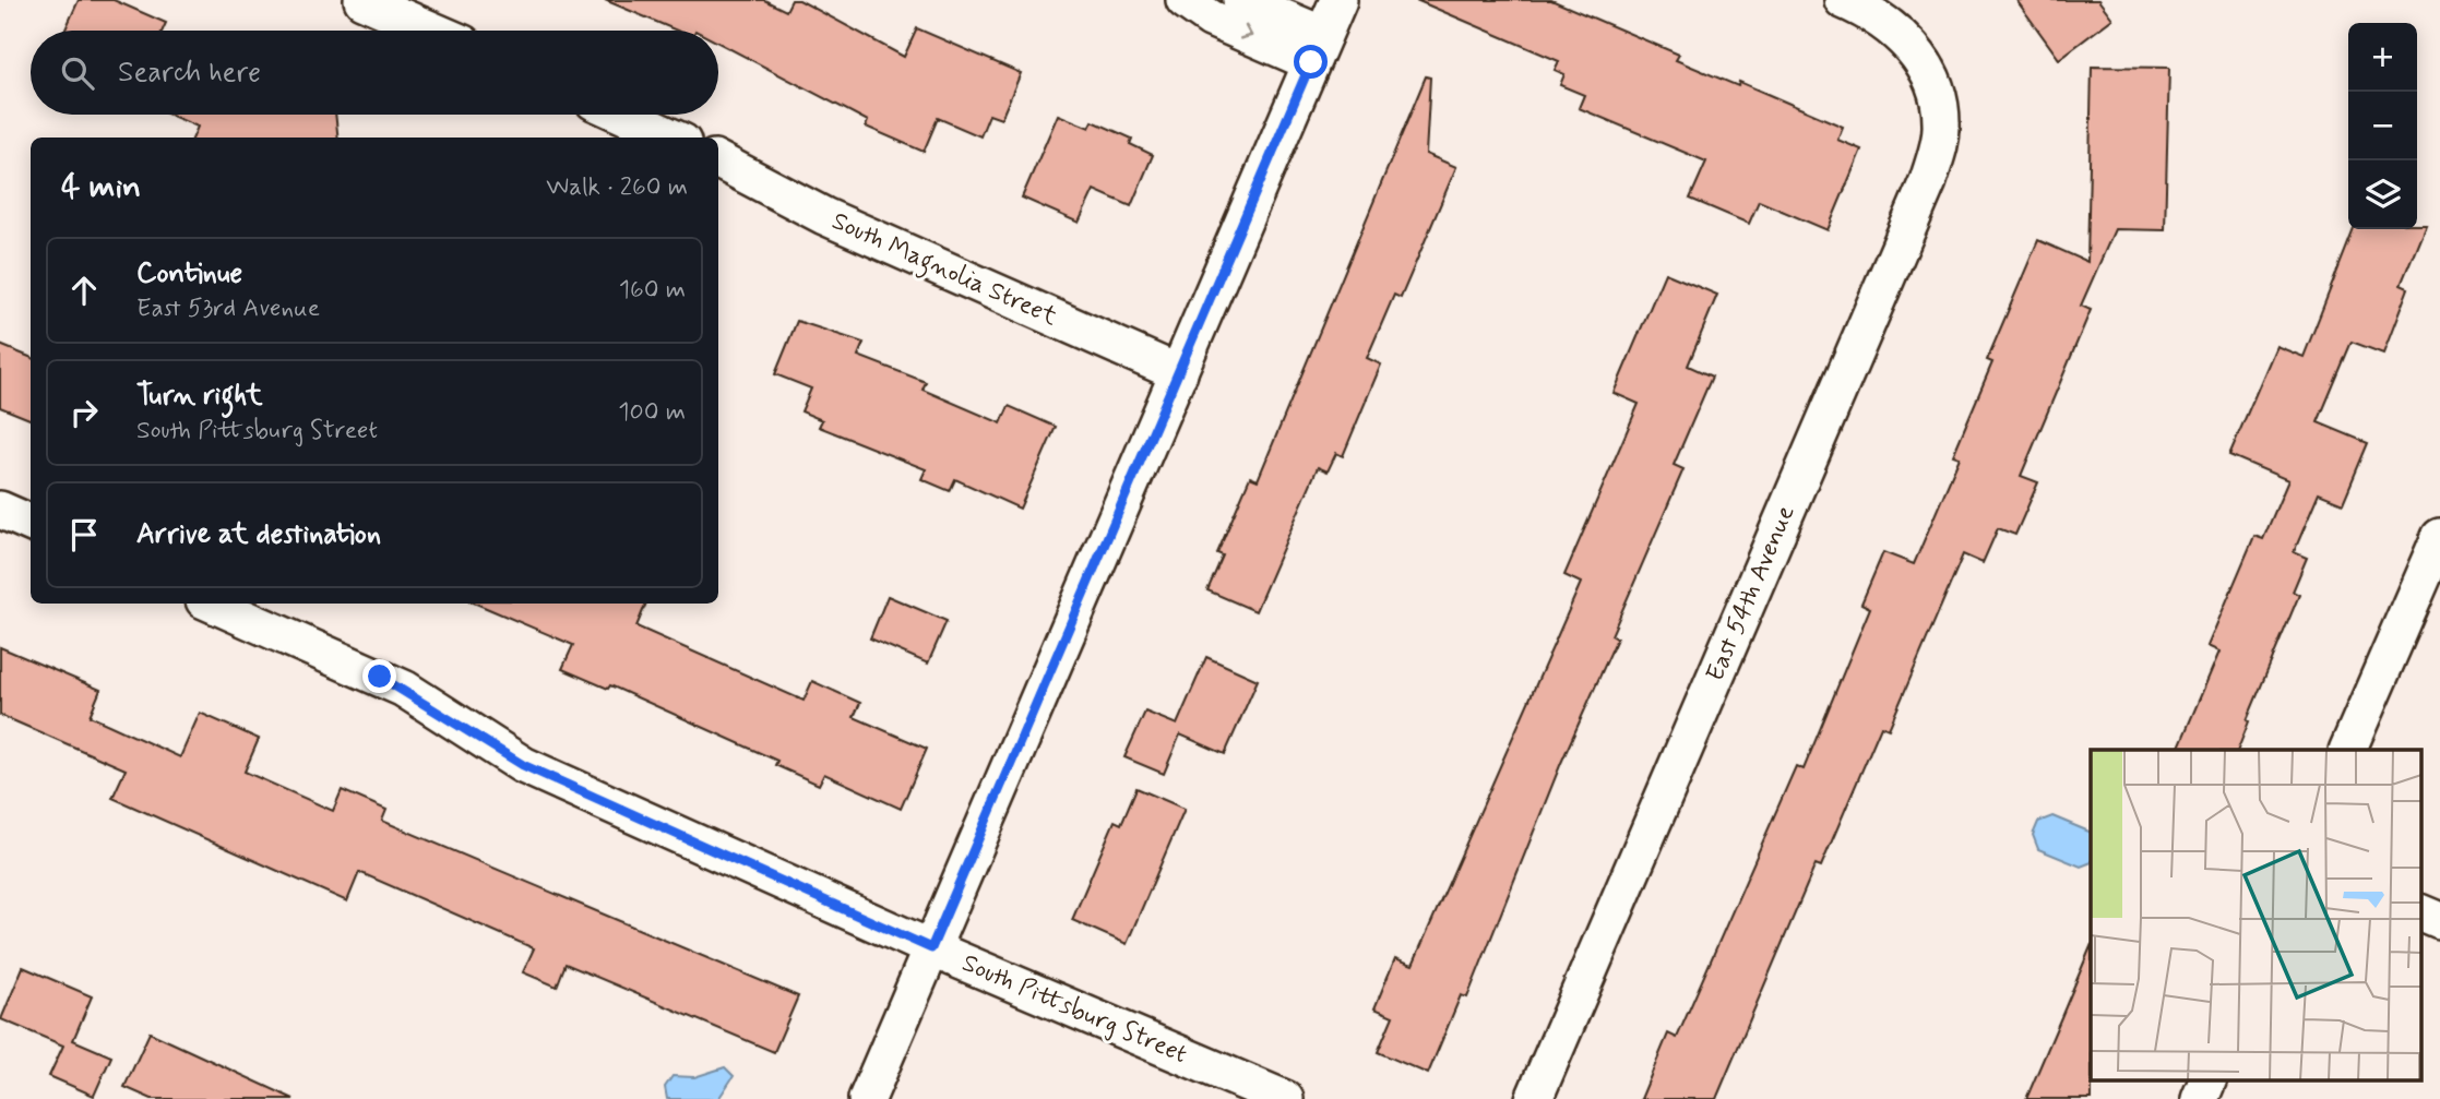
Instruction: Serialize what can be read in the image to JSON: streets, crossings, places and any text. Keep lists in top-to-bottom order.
{
  "streets": {
    "street": ["South Magnolia Street", "East 54th Avenue", "South Pittsburg Street"]
  },
  "page": {
    "map_buttons": ["+", "−"],
    "search": "Search here",
    "heading": ["4 min", "Walk · 260 m"],
    "list": [
      ["Continue", "East 53rd Avenue", "160 m"],
      ["Turn right", "South Pittsburg Street", "100 m"],
      "Arrive at destination"
    ]
  }
}
